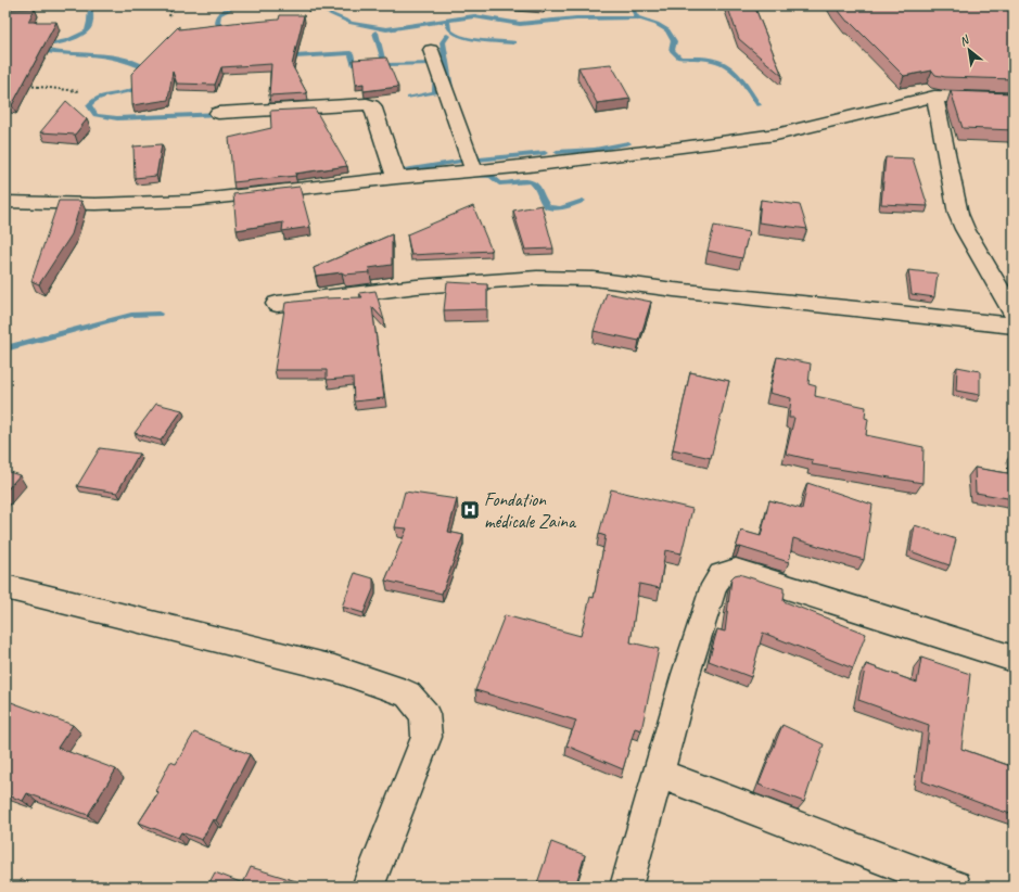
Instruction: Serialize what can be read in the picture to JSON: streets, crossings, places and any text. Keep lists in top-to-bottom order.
{
  "places": {
    "hospital": ["Fondation médicale Zaina"]
  },
  "north": "top left"
}
